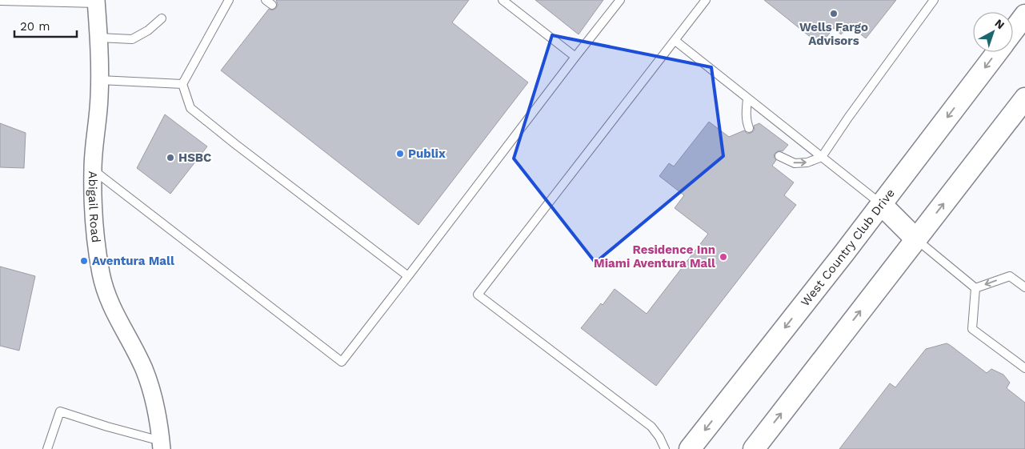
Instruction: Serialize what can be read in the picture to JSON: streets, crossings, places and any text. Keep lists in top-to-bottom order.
{
  "streets": {
    "street": ["Abigail Road", "West Country Club Drive"]
  },
  "places": [
    "Wells Fargo Advisors",
    "Publix",
    "HSBC",
    "Residence Inn Miami Aventura Mall",
    "Aventura Mall"
  ],
  "scale_bar": "20 m",
  "north": "top right"
}
